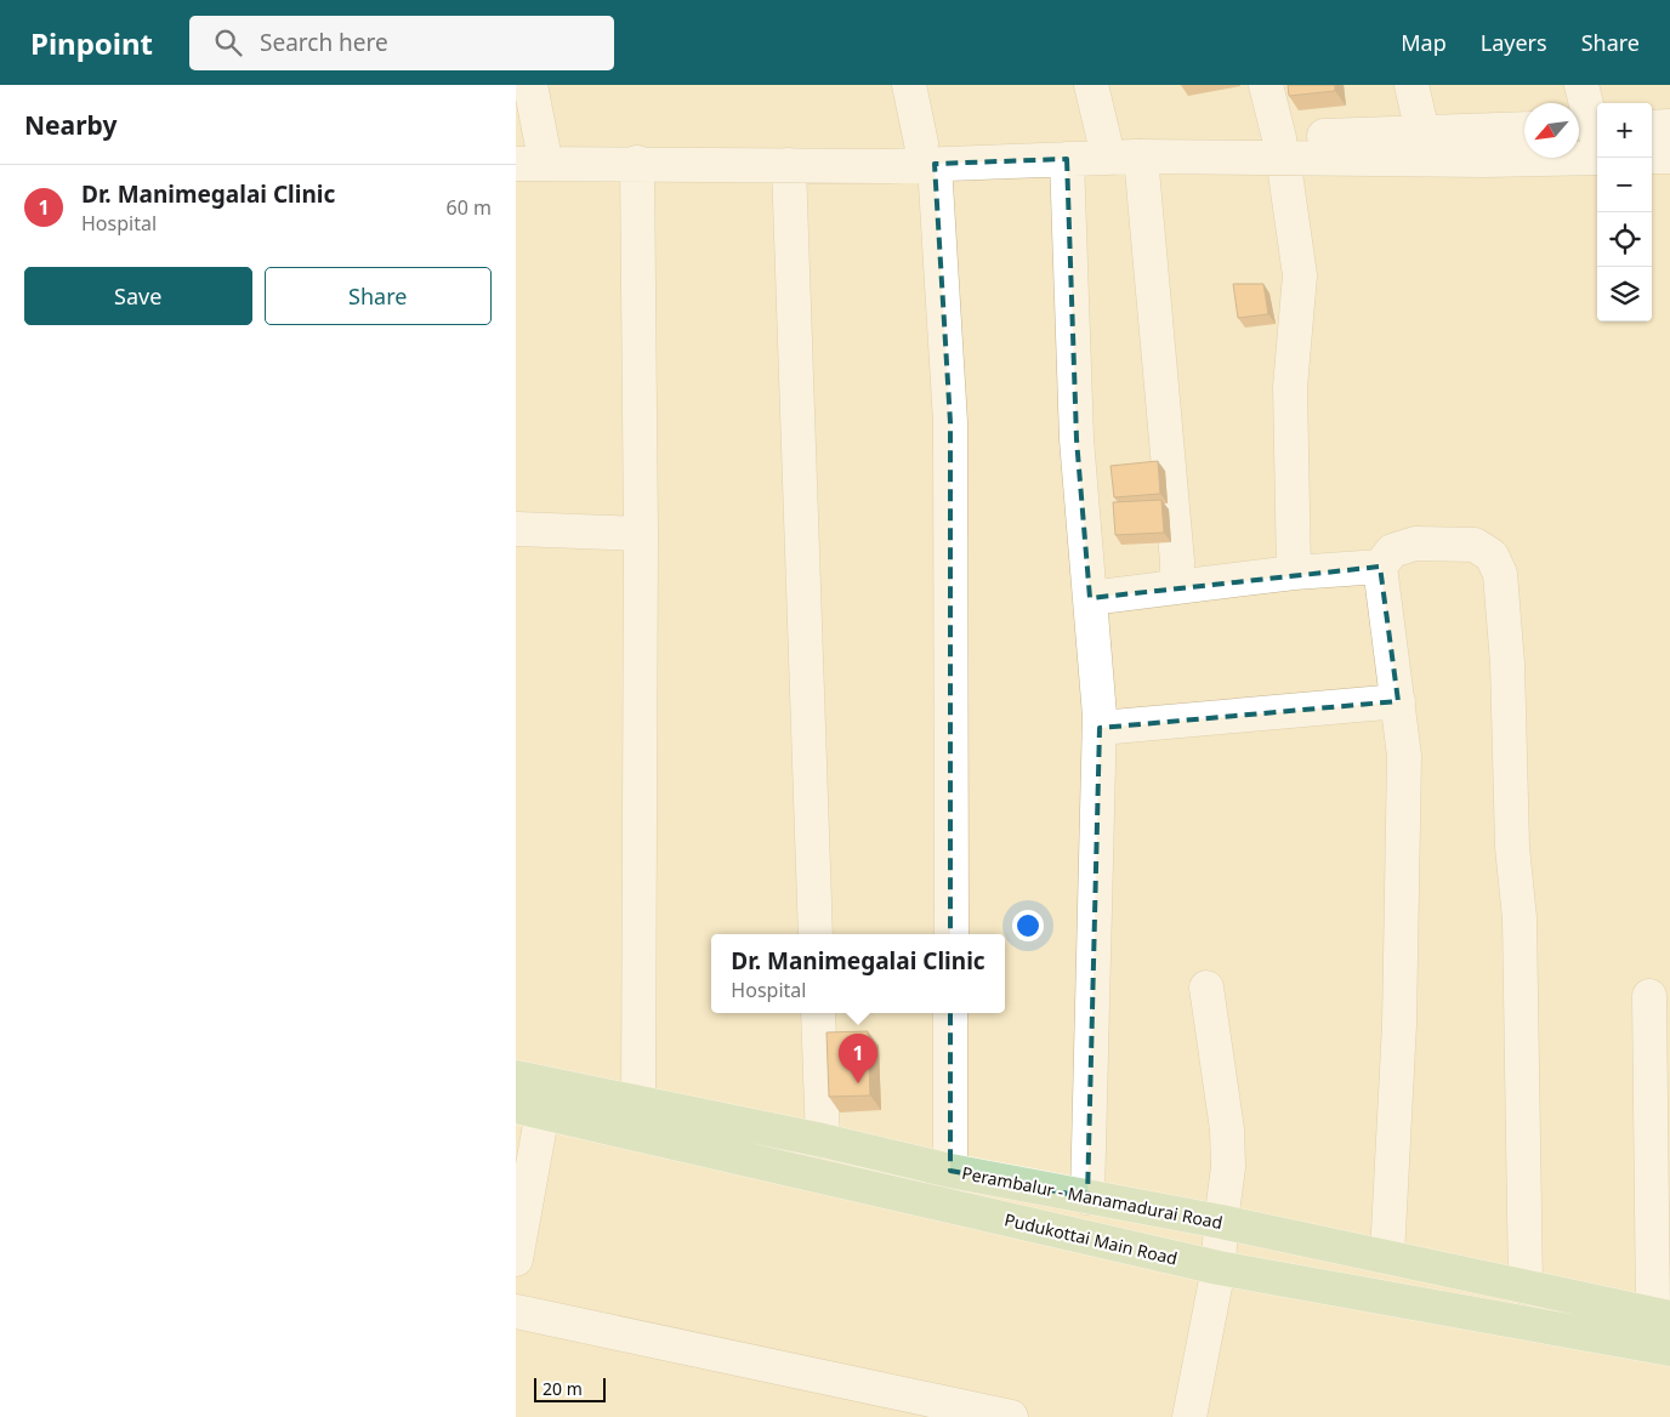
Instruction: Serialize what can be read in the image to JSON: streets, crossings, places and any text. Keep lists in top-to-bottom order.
{
  "streets": {
    "main road": ["Perambalur - Manamadurai Road", "Pudukottai Main Road"]
  },
  "crossings": [
    ["Perambalur - Manamadurai Road", "Pudukottai Main Road"]
  ],
  "scale_bar": "20 m",
  "north": "bottom left",
  "page": {
    "header": "Pinpoint",
    "search": "Search here",
    "nav": ["Map", "Layers", "Share"],
    "heading": "Nearby",
    "map_buttons": ["+", "−"],
    "list": [
      {
        "mark": "1",
        "name": "Dr. Manimegalai Clinic",
        "note": "Hospital",
        "value": "60 m"
      }
    ],
    "buttons": ["Save", "Share"],
    "popup": ["Dr. Manimegalai Clinic", "Hospital"],
    "pins": "1",
    "scale": "20 m"
  }
}
